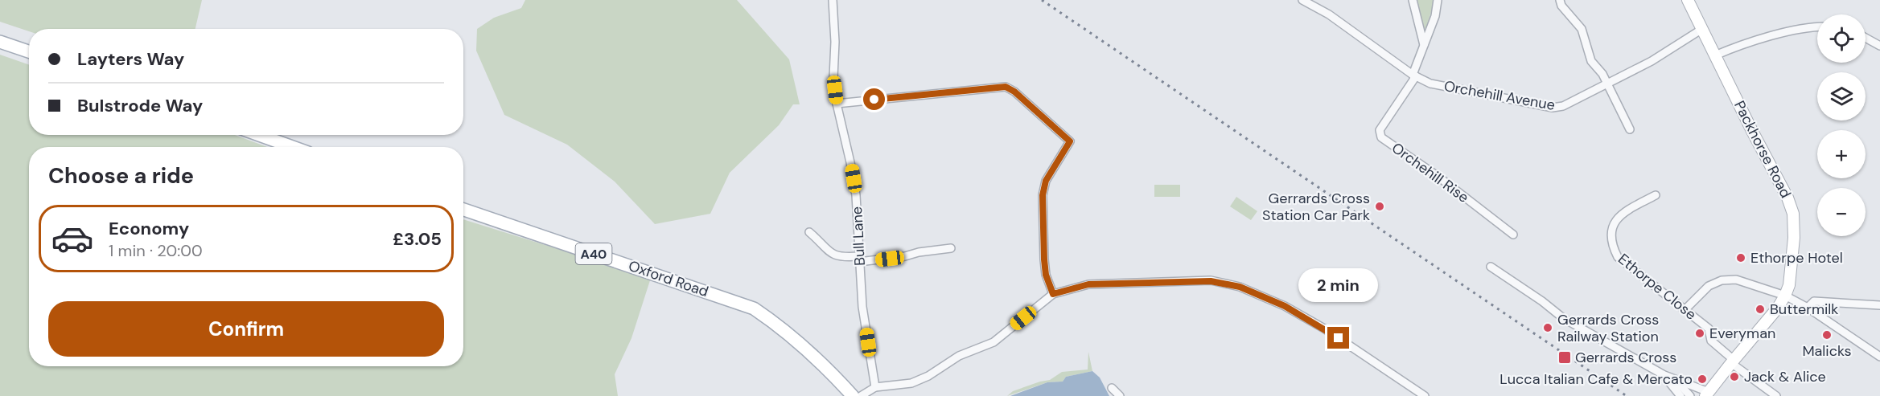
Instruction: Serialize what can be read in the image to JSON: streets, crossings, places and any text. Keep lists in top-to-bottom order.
{
  "streets": {
    "main road": ["Packhorse Road", "A40", "Oxford Road"],
    "street": [
      "Orchehill Avenue",
      "Orchehill Rise",
      "Bull Lane",
      "Ethorpe Close"
    ]
  },
  "crossings": [
    ["Orchehill Avenue", "Packhorse Road"],
    ["Orchehill Avenue", "Orchehill Rise"],
    ["Packhorse Road", "Ethorpe Close"]
  ],
  "places": {
    "other": [
      "Gerrards Cross Station Car Park",
      "Ethorpe Hotel",
      "Buttermilk",
      "Gerrards Cross Railway Station",
      "Everyman",
      "Malicks",
      "Jack & Alice",
      "Lucca Italian Cafe & Mercato"
    ],
    "transit": ["Gerrards Cross"]
  },
  "page": {
    "map_buttons": ["+", "−"],
    "banner": ["Layters Way", "Bulstrode Way"],
    "heading": "Choose a ride",
    "list": [
      {
        "name": "Economy",
        "note": "1 min · 20:00",
        "value": "£3.05"
      }
    ],
    "bubble": "2 min",
    "buttons": "Confirm"
  }
}
